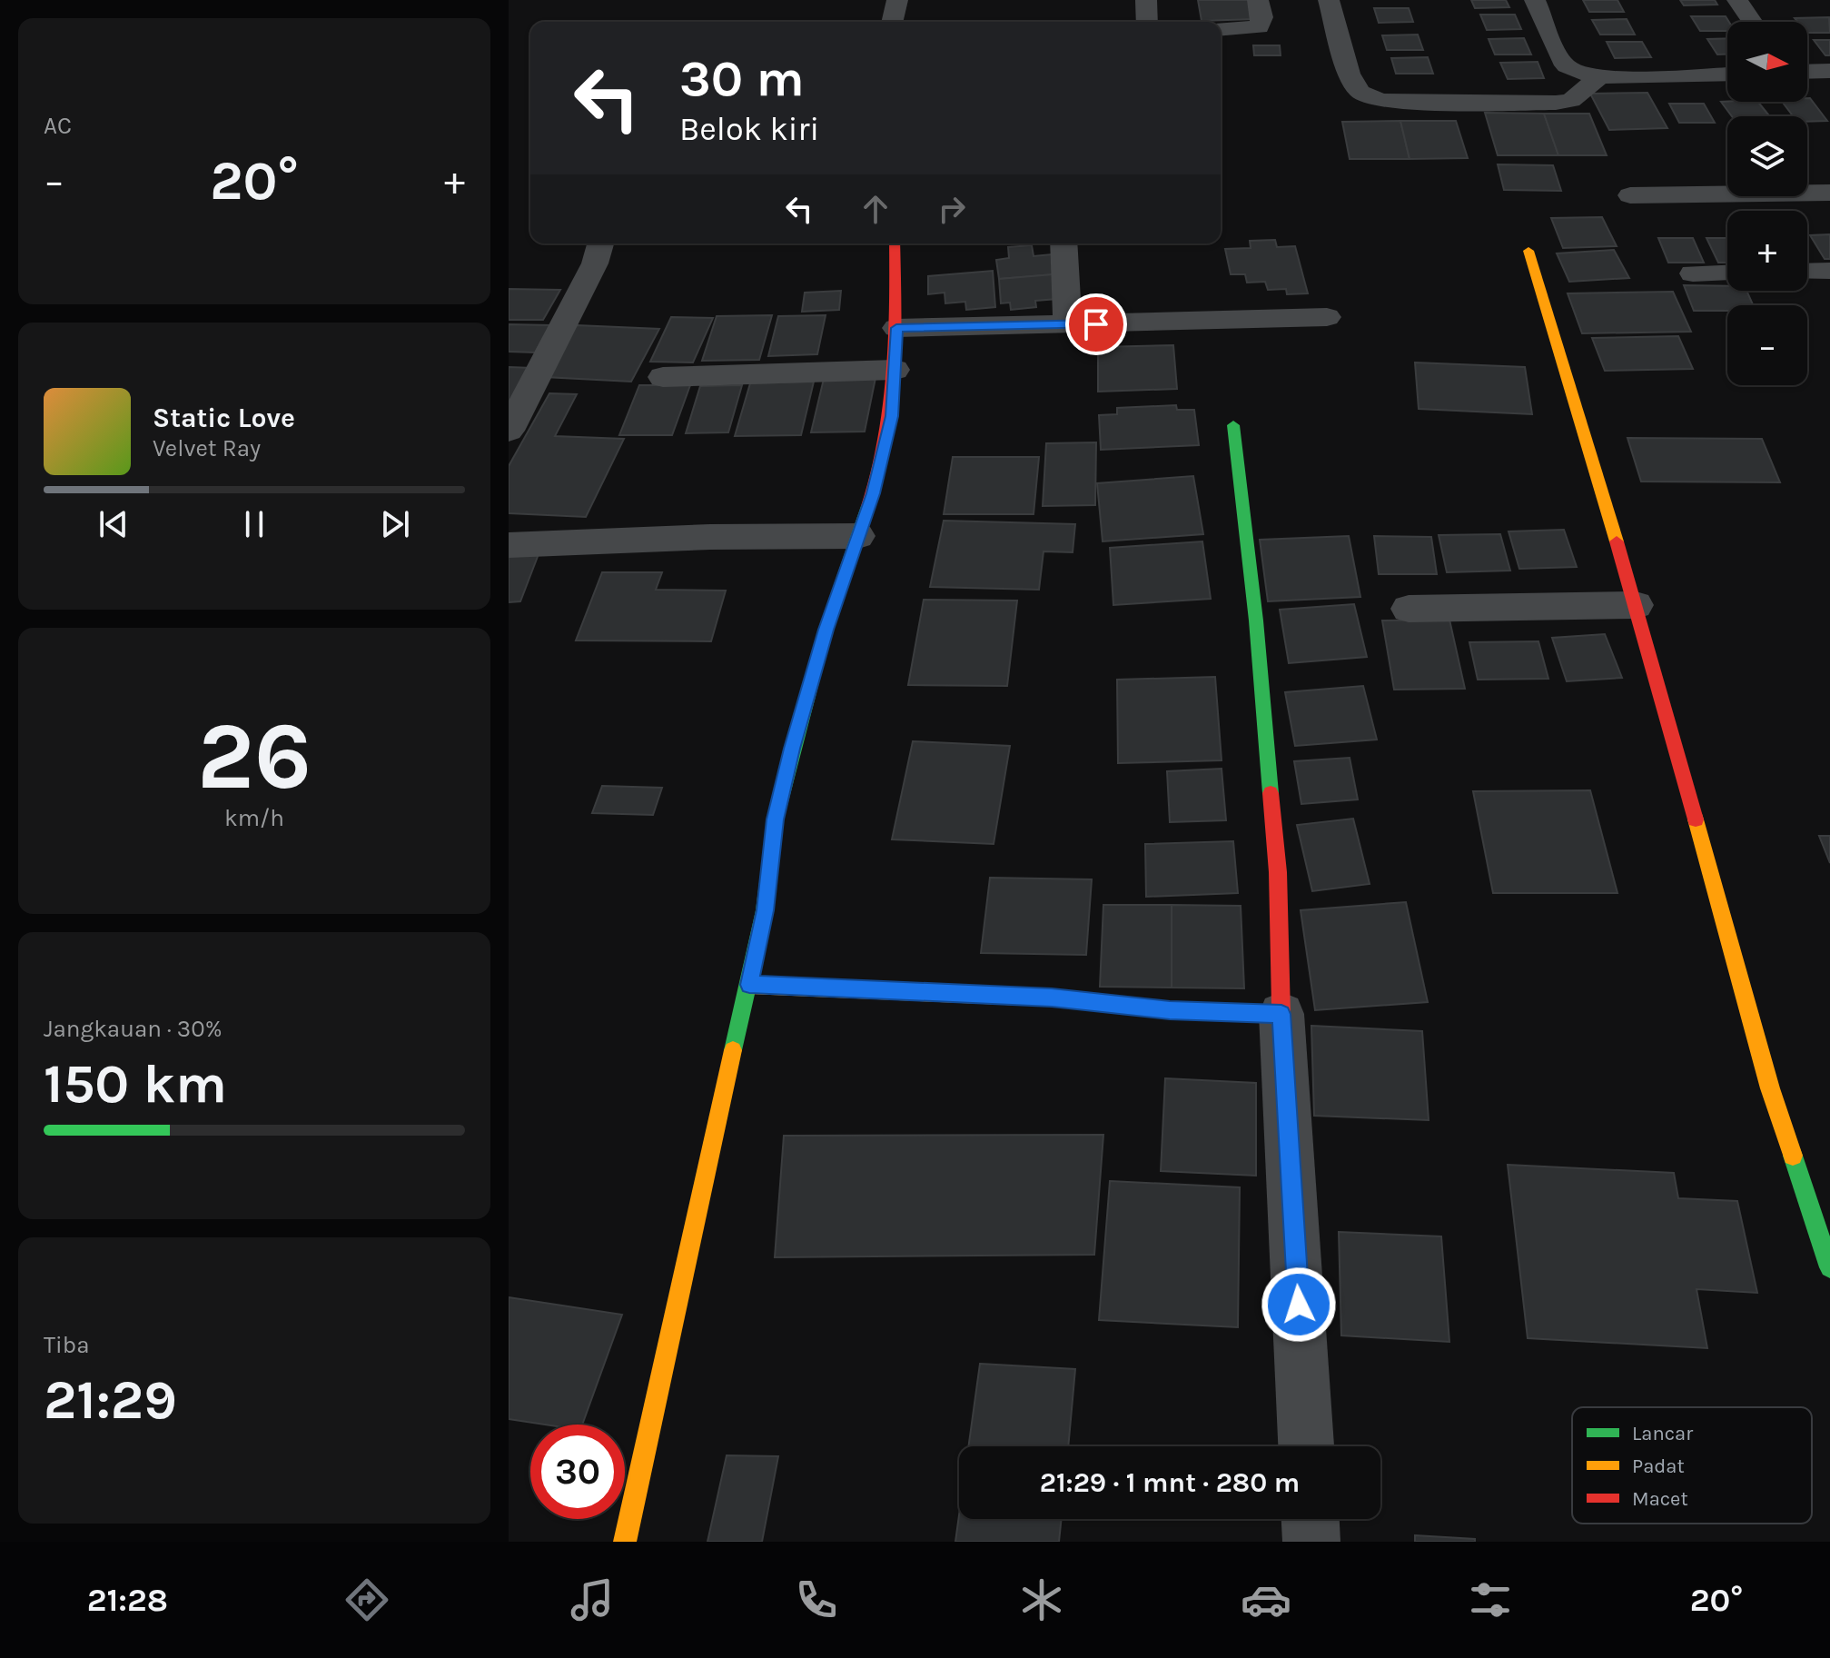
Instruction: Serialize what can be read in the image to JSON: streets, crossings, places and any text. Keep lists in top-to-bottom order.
{
  "legend": ["Lancar", "Padat", "Macet"],
  "north": "right",
  "page": {
    "tile": [
      "AC",
      ["26", "km/h"],
      ["Jangkauan · 30%", "150 km"],
      ["Tiba", "21:29"]
    ],
    "map_buttons": ["+", "−"],
    "turn": ["30 m", "Belok kiri"],
    "heat": ["−", "20°", "+"],
    "song": ["Static Love", "Velvet Ray"],
    "limit": "30",
    "trip": "21:29 · 1 mnt · 280 m",
    "tabs": ["21:28", "20°"]
  }
}
